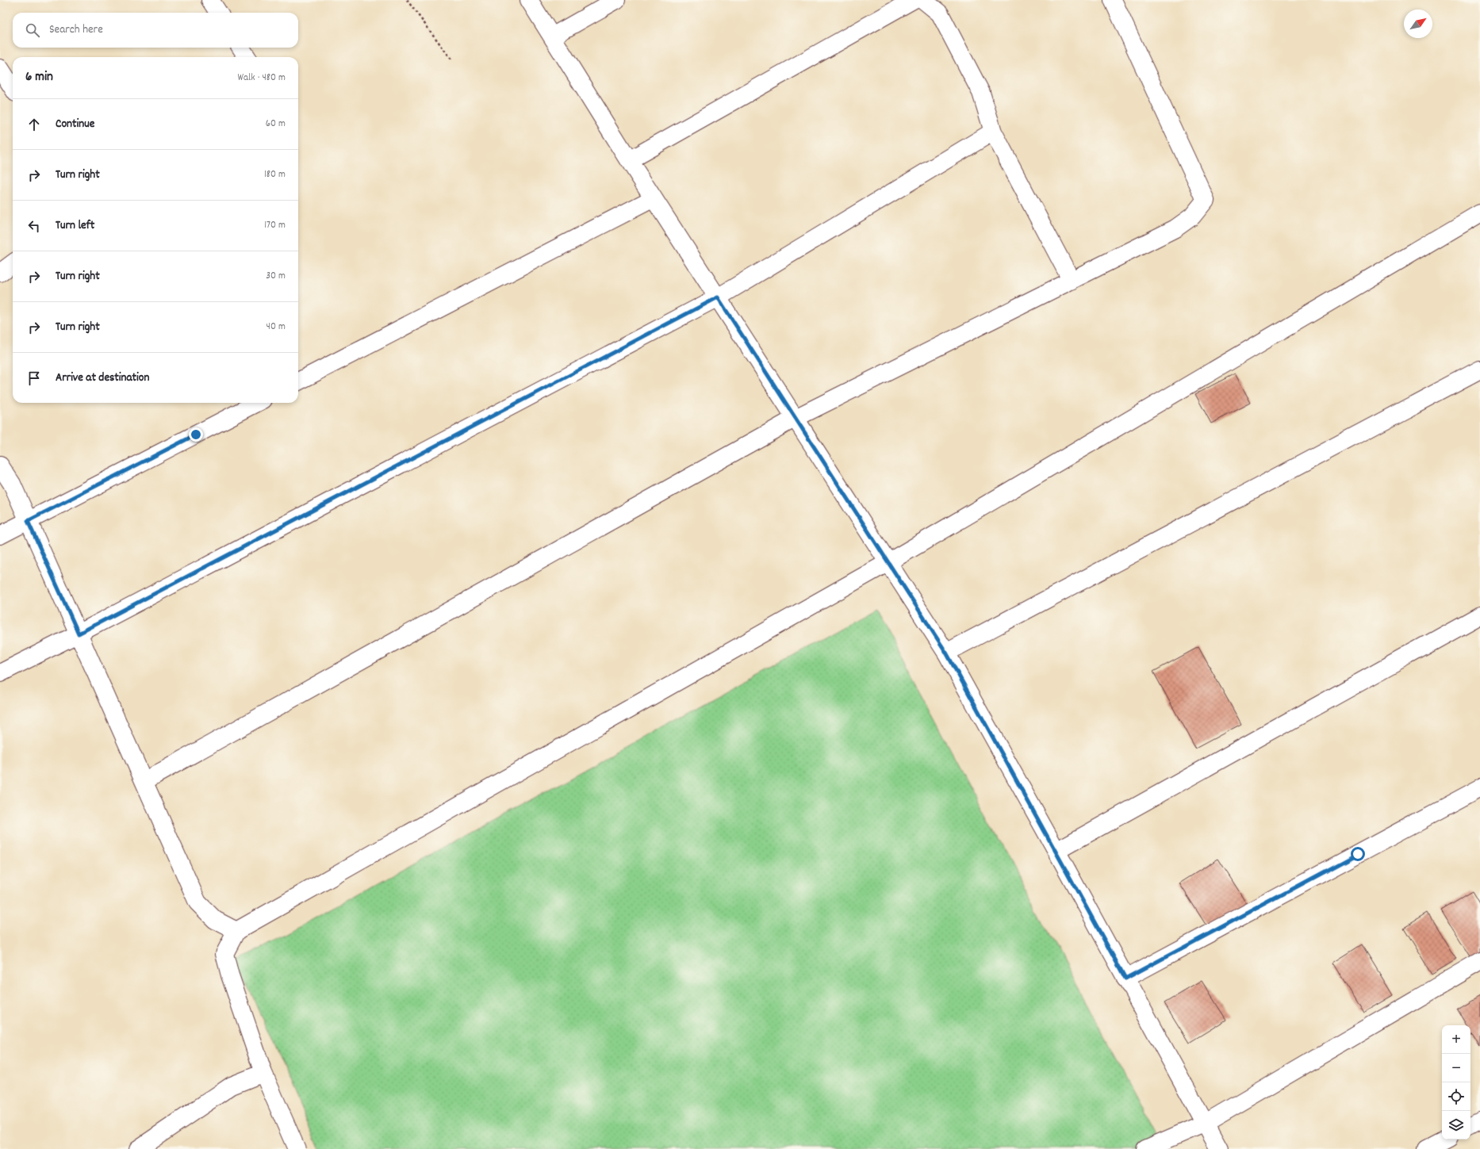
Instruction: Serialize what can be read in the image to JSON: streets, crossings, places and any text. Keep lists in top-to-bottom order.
{
  "north": "top right",
  "page": {
    "search": "Search here",
    "heading": ["6 min", "Walk · 480 m"],
    "list": [
      ["Continue", "60 m"],
      ["Turn right", "180 m"],
      ["Turn left", "170 m"],
      ["Turn right", "30 m"],
      ["Turn right", "40 m"],
      "Arrive at destination"
    ],
    "map_buttons": ["+", "−"]
  }
}
